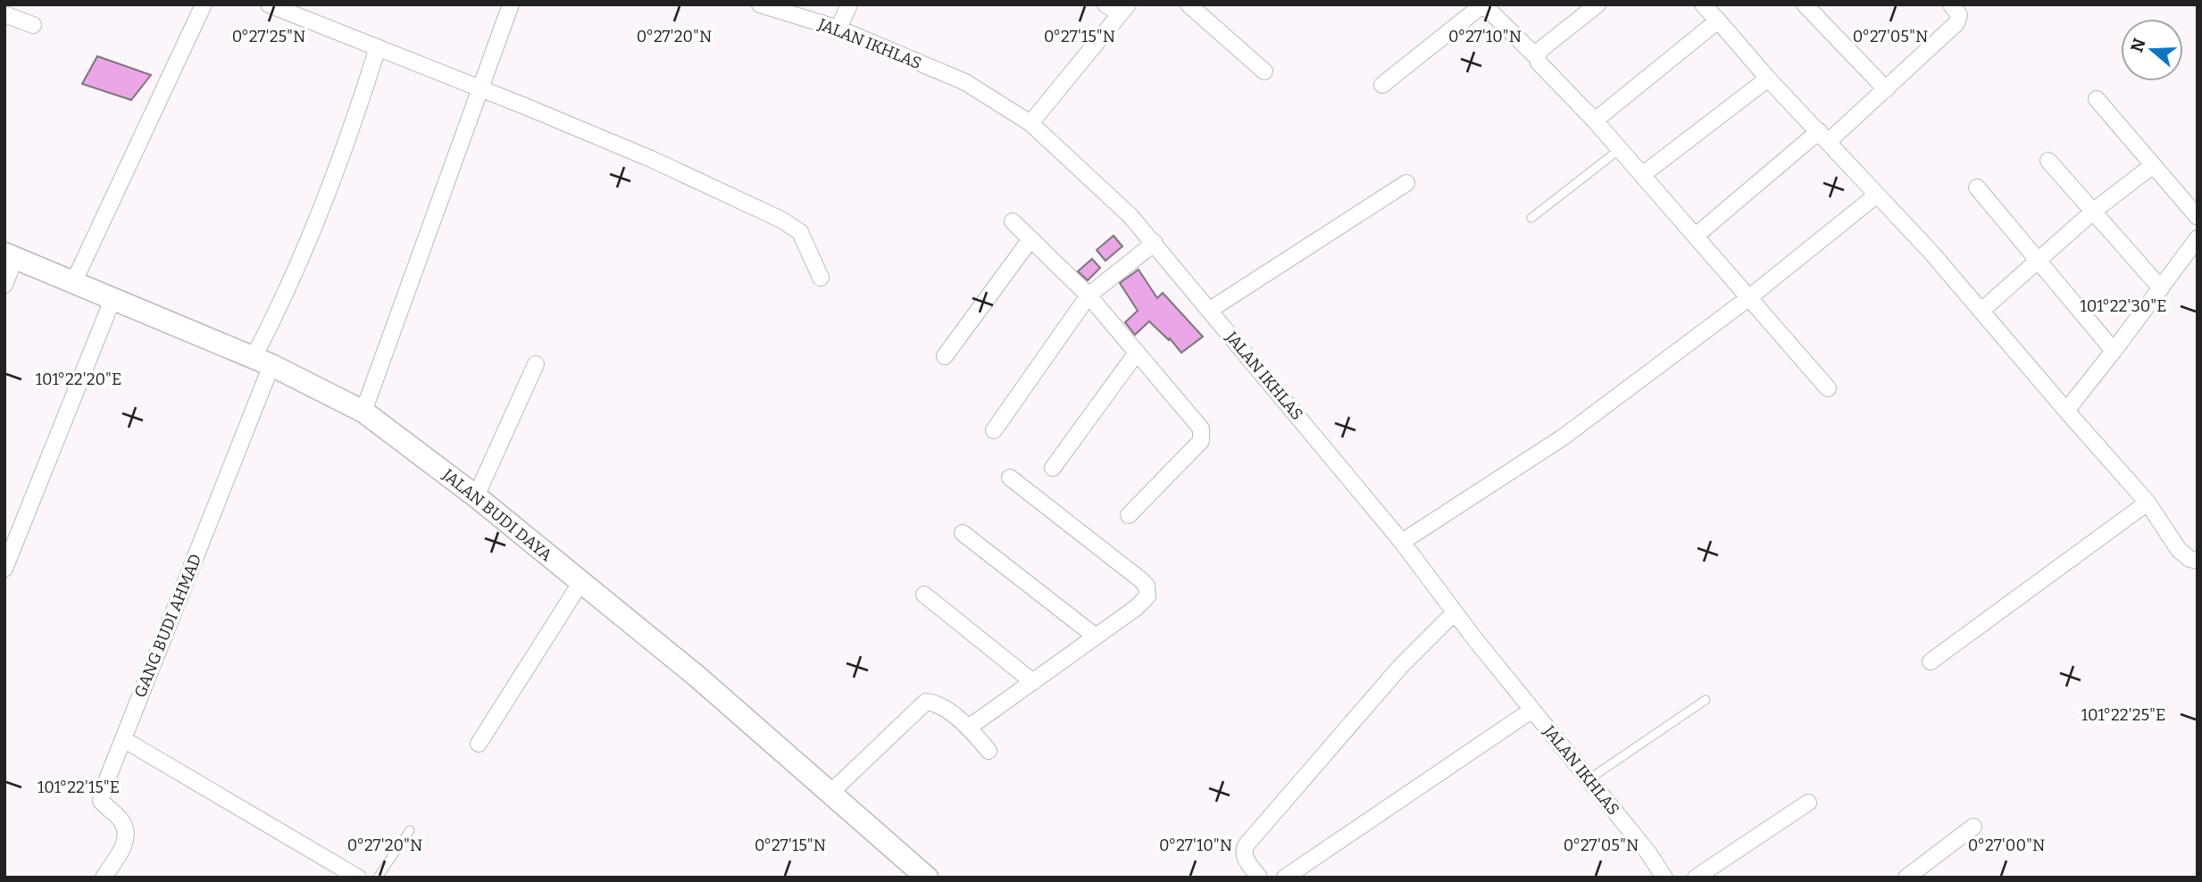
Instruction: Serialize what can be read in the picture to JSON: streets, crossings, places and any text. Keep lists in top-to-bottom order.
{
  "streets": {
    "street": ["JALAN IKHLAS", "JALAN BUDI DAYA", "GANG BUDI AHMAD"]
  },
  "crossings": [
    ["JALAN BUDI DAYA", "GANG BUDI AHMAD"]
  ],
  "north": "left",
  "coordinates": [
    "0°27'25\"N",
    "0°27'20\"N",
    "0°27'15\"N",
    "0°27'10\"N",
    "0°27'05\"N",
    "101°22'30\"E",
    "101°22'20\"E",
    "101°22'25\"E",
    "101°22'15\"E",
    "0°27'00\"N"
  ]
}
